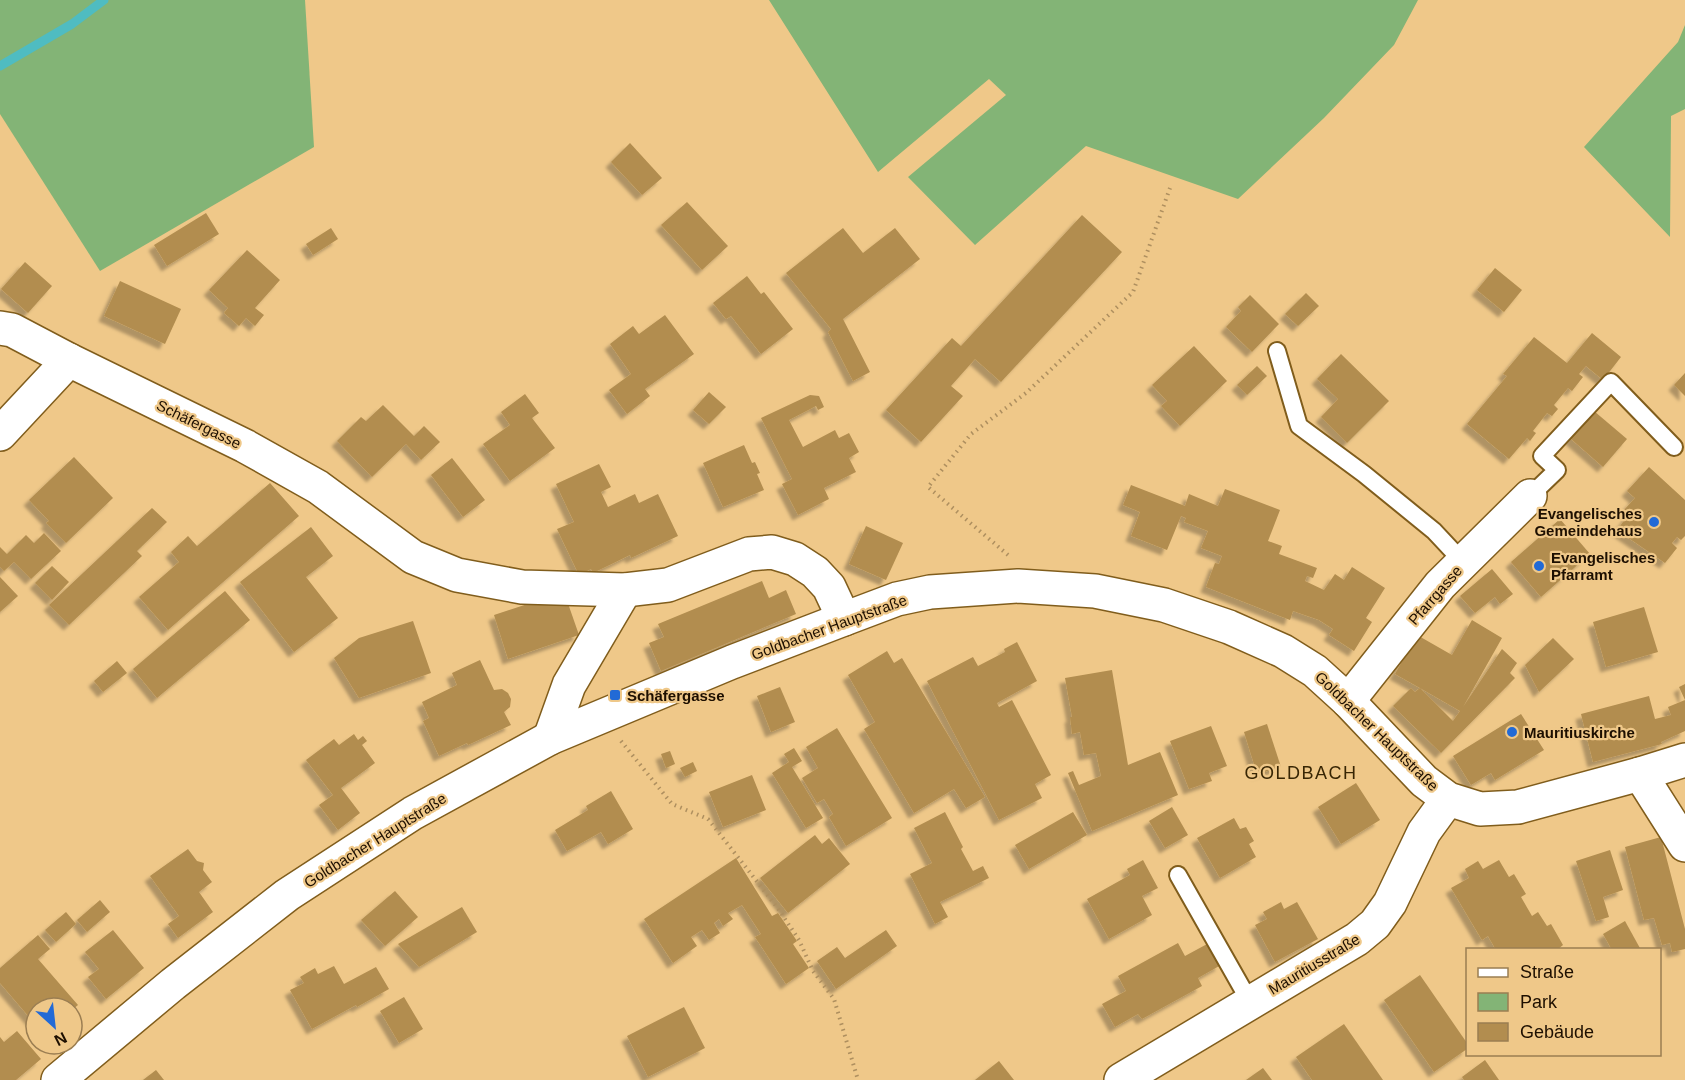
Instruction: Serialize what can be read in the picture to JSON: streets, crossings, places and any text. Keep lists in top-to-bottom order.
{
  "streets": {
    "street": [
      "Schäfergasse",
      "Pfarrgasse",
      "Goldbacher Hauptstraße",
      "Mauritiusstraße"
    ]
  },
  "crossings": [
    ["Schäfergasse", "Goldbacher Hauptstraße"],
    ["Pfarrgasse", "Goldbacher Hauptstraße"],
    ["Goldbacher Hauptstraße", "Mauritiusstraße"]
  ],
  "districts": ["GOLDBACH"],
  "places": {
    "other": ["Evangelisches Gemeindehaus", "Evangelisches Pfarramt", "Mauritiuskirche"],
    "transit": ["Schäfergasse"]
  },
  "legend": ["Straße", "Park", "Gebäude"],
  "north": "bottom right"
}
